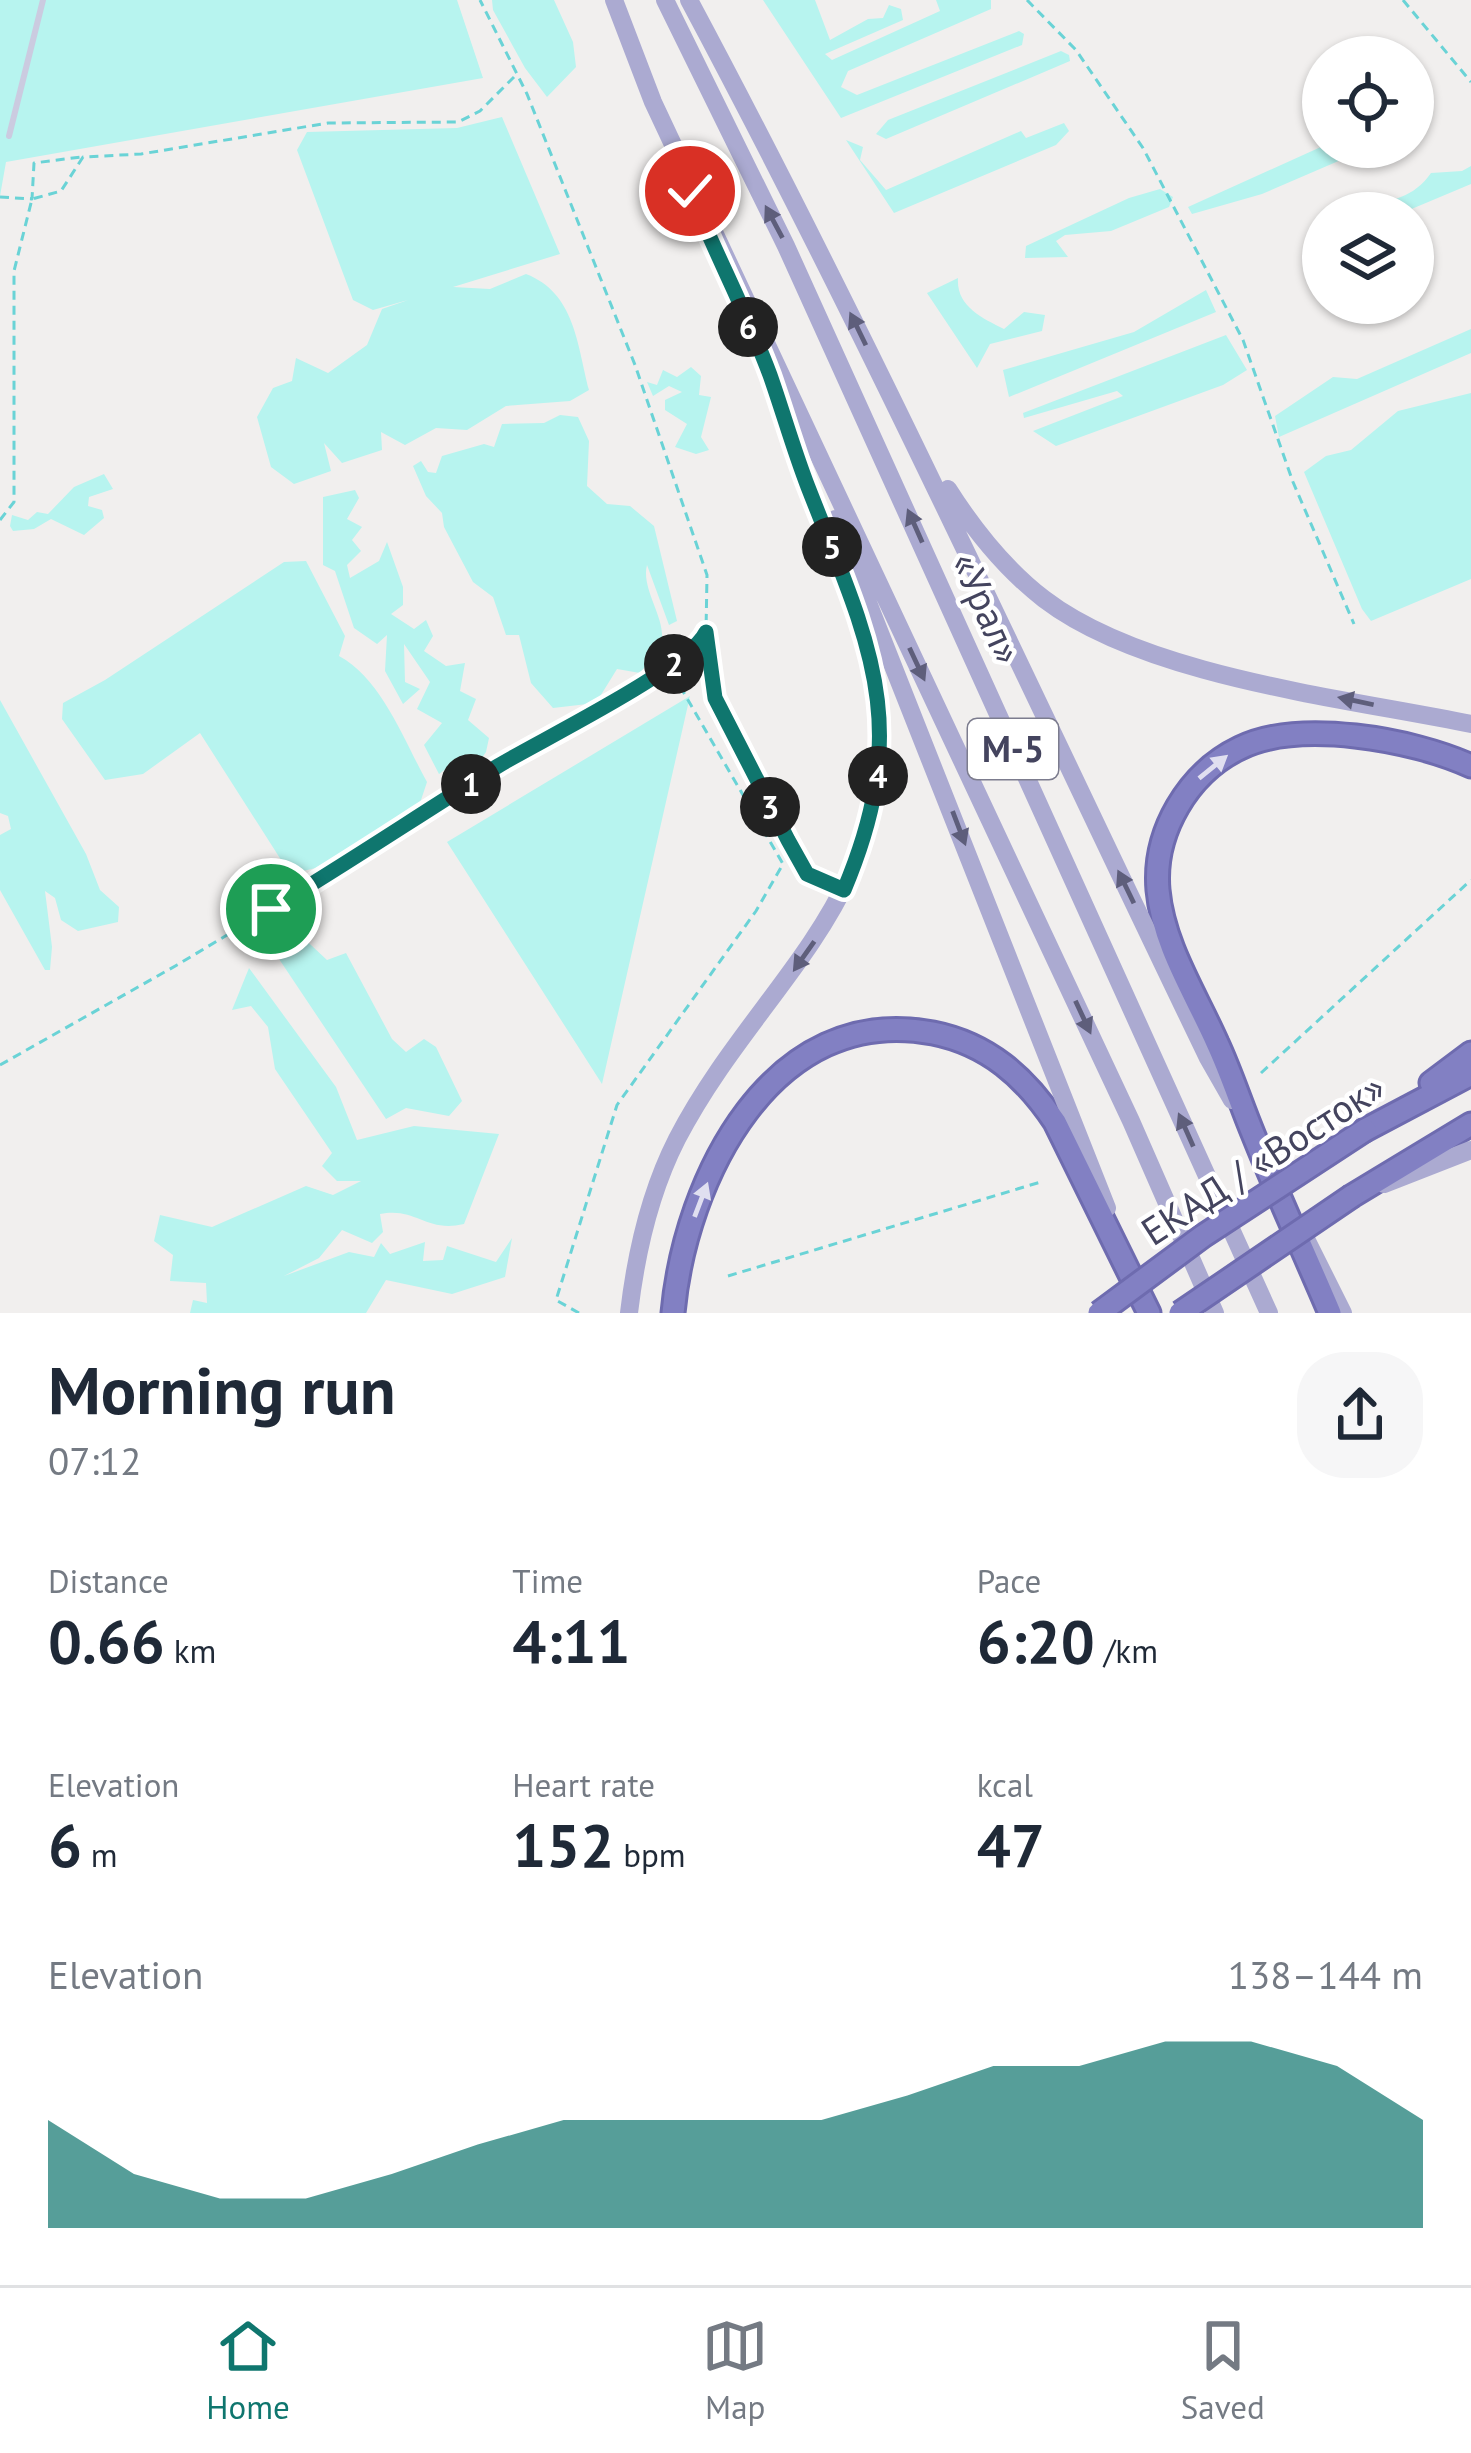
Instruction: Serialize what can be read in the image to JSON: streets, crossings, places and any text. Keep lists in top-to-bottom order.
{
  "streets": {
    "highway": ["ЕКАД / «Восток»"],
    "main road": ["«Урал»", "М-5"]
  },
  "page": {
    "pins": [
      "6",
      "5",
      "2",
      "4",
      "1",
      "3"
    ],
    "heading": ["Morning run", "07:12"],
    "stats": [
      ["Distance", "0.66 km"],
      ["Time", "4:11"],
      ["Pace", "6:20 /km"],
      ["Elevation", "6 m"],
      ["Heart rate", "152 bpm"],
      ["kcal", "47"]
    ],
    "chart": ["Elevation", "138–144 m"],
    "tabs": ["Home", "Map", "Saved"]
  }
}
